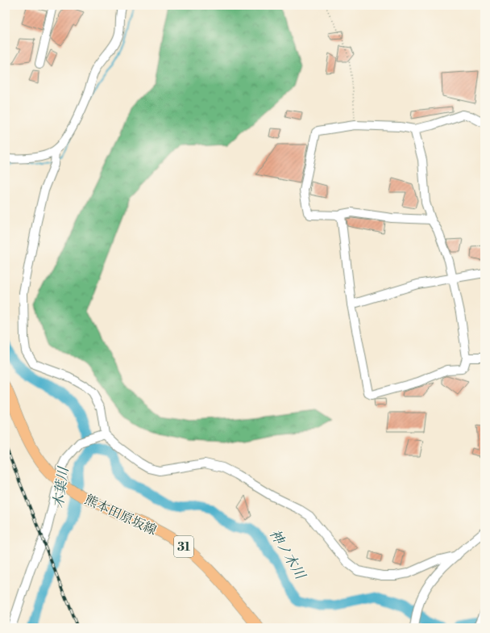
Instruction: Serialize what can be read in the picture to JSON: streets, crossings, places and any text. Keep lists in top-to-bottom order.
{
  "streets": {
    "main road": ["熊本田原坂線", "31"]
  },
  "water": ["木葉川", "神ノ木川"]
}
